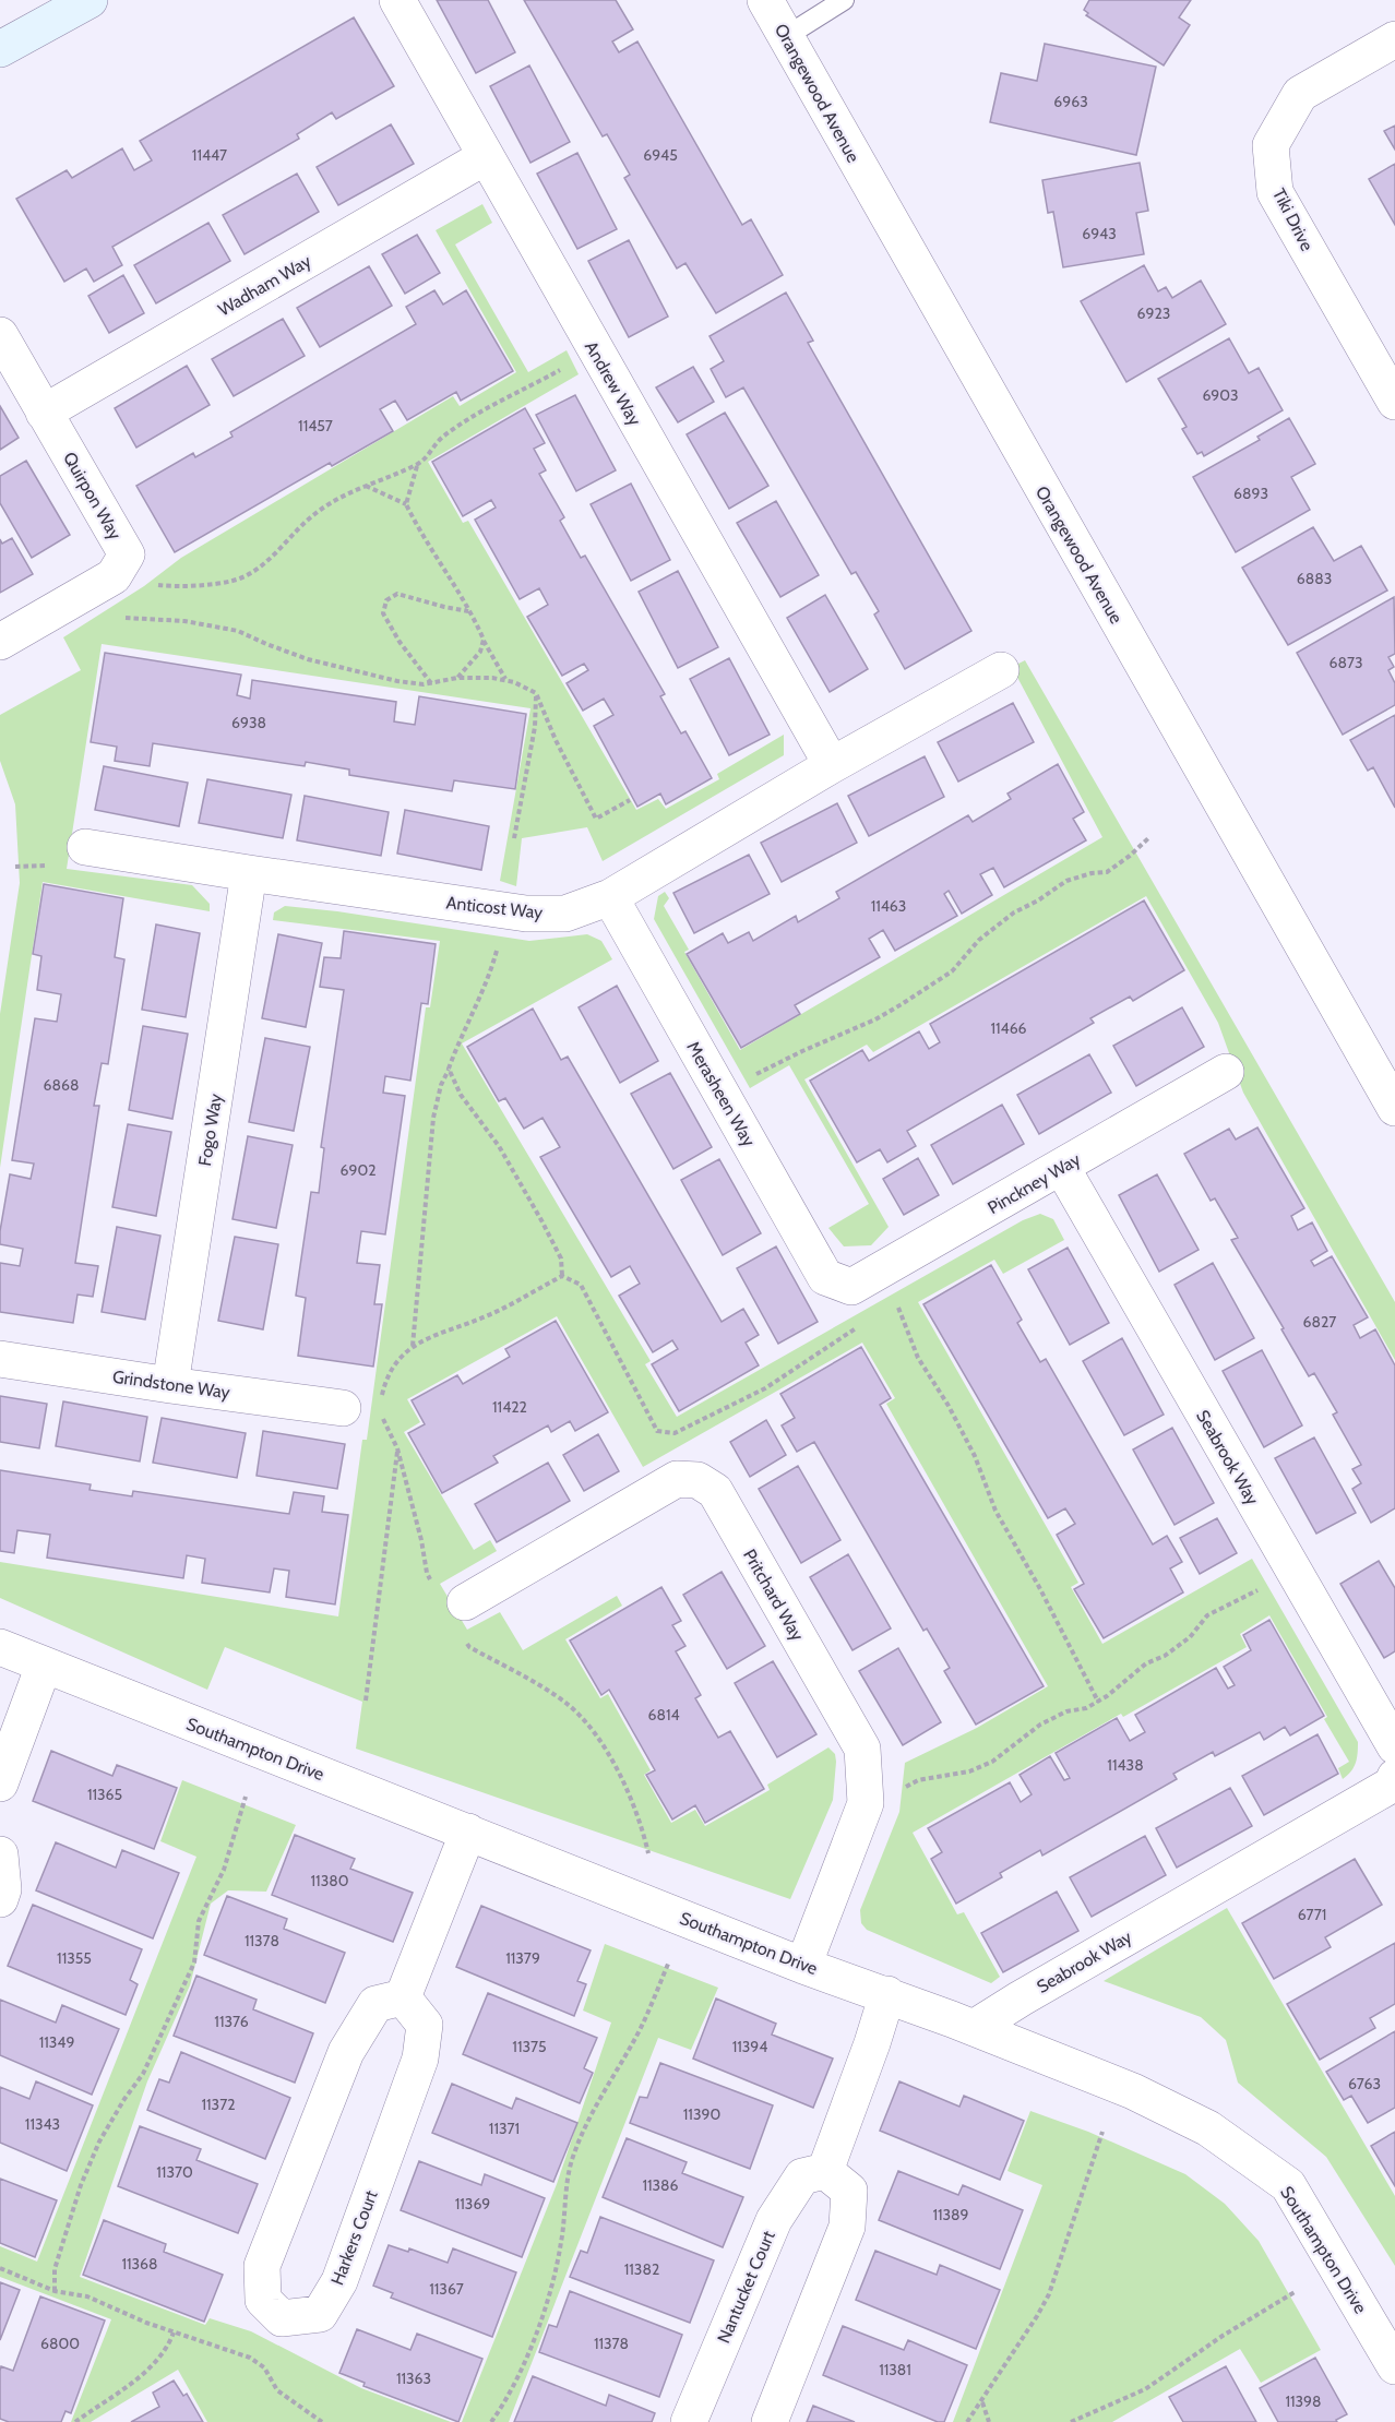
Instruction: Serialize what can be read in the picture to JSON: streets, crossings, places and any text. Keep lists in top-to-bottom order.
{
  "streets": {
    "street": [
      "Orangewood Avenue",
      "Tiki Drive",
      "Wadham Way",
      "Andrew Way",
      "Quirpon Way",
      "Anticost Way",
      "Merasheen Way",
      "Fogo Way",
      "Pinckney Way",
      "Grindstone Way",
      "Seabrook Way",
      "Pritchard Way",
      "Southampton Drive",
      "Harkers Court",
      "Nantucket Court"
    ]
  },
  "crossings": [
    ["Wadham Way", "Andrew Way"],
    ["Wadham Way", "Quirpon Way"],
    ["Andrew Way", "Anticost Way"],
    ["Anticost Way", "Merasheen Way"],
    ["Anticost Way", "Fogo Way"],
    ["Merasheen Way", "Pinckney Way"],
    ["Fogo Way", "Grindstone Way"],
    ["Pinckney Way", "Seabrook Way"],
    ["Seabrook Way", "Southampton Drive"],
    ["Pritchard Way", "Southampton Drive"]
  ],
  "house_numbers": [
    "6963",
    "11447",
    "6945",
    "6943",
    "6923",
    "6903",
    "11457",
    "6893",
    "6883",
    "6873",
    "6938",
    "11463",
    "11466",
    "6868",
    "6902",
    "6827",
    "11422",
    "6814",
    "11438",
    "11365",
    "11380",
    "6771",
    "11378",
    "11355",
    "11379",
    "11376",
    "11349",
    "11375",
    "11394",
    "6763",
    "11372",
    "11390",
    "11343",
    "11371",
    "11370",
    "11386",
    "11369",
    "11389",
    "11368",
    "11382",
    "11367",
    "6800",
    "11378",
    "11381",
    "11363",
    "11398"
  ]
}
